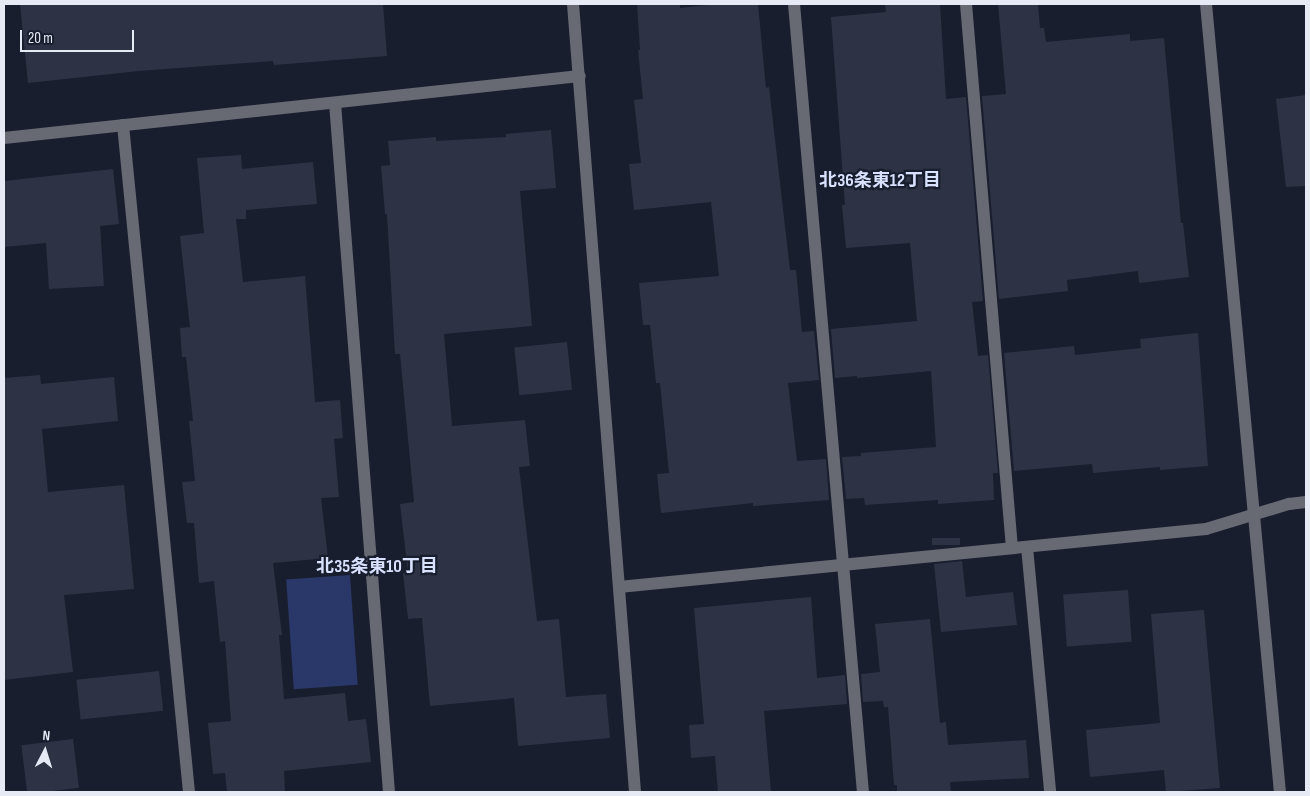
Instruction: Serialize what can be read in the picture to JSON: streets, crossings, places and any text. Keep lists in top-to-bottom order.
{
  "districts": ["北36条東12丁目", "北35条東10丁目"],
  "scale_bar": "20 m",
  "north": "top"
}
